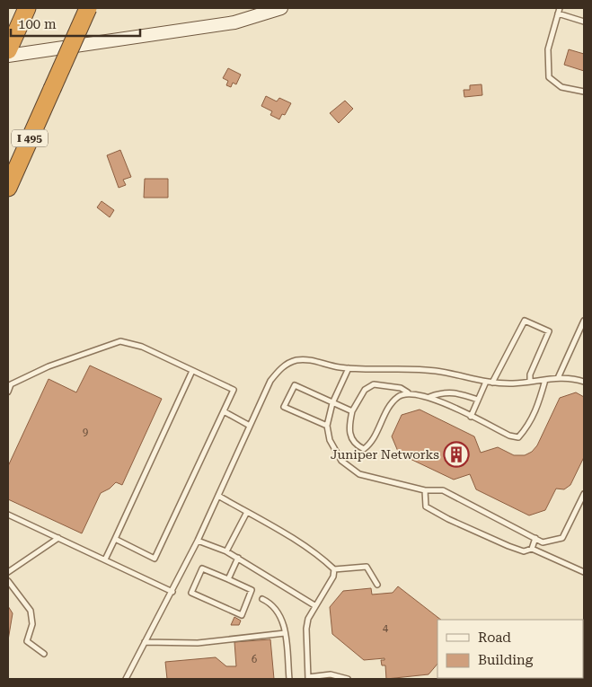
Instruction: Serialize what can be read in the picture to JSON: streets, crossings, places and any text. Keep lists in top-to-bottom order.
{
  "streets": {
    "highway": ["I 495"]
  },
  "places": {
    "building": ["Juniper Networks"]
  },
  "house_numbers": ["9", "4", "6"],
  "legend": ["Road", "Building"],
  "scale_bar": "100 m"
}
